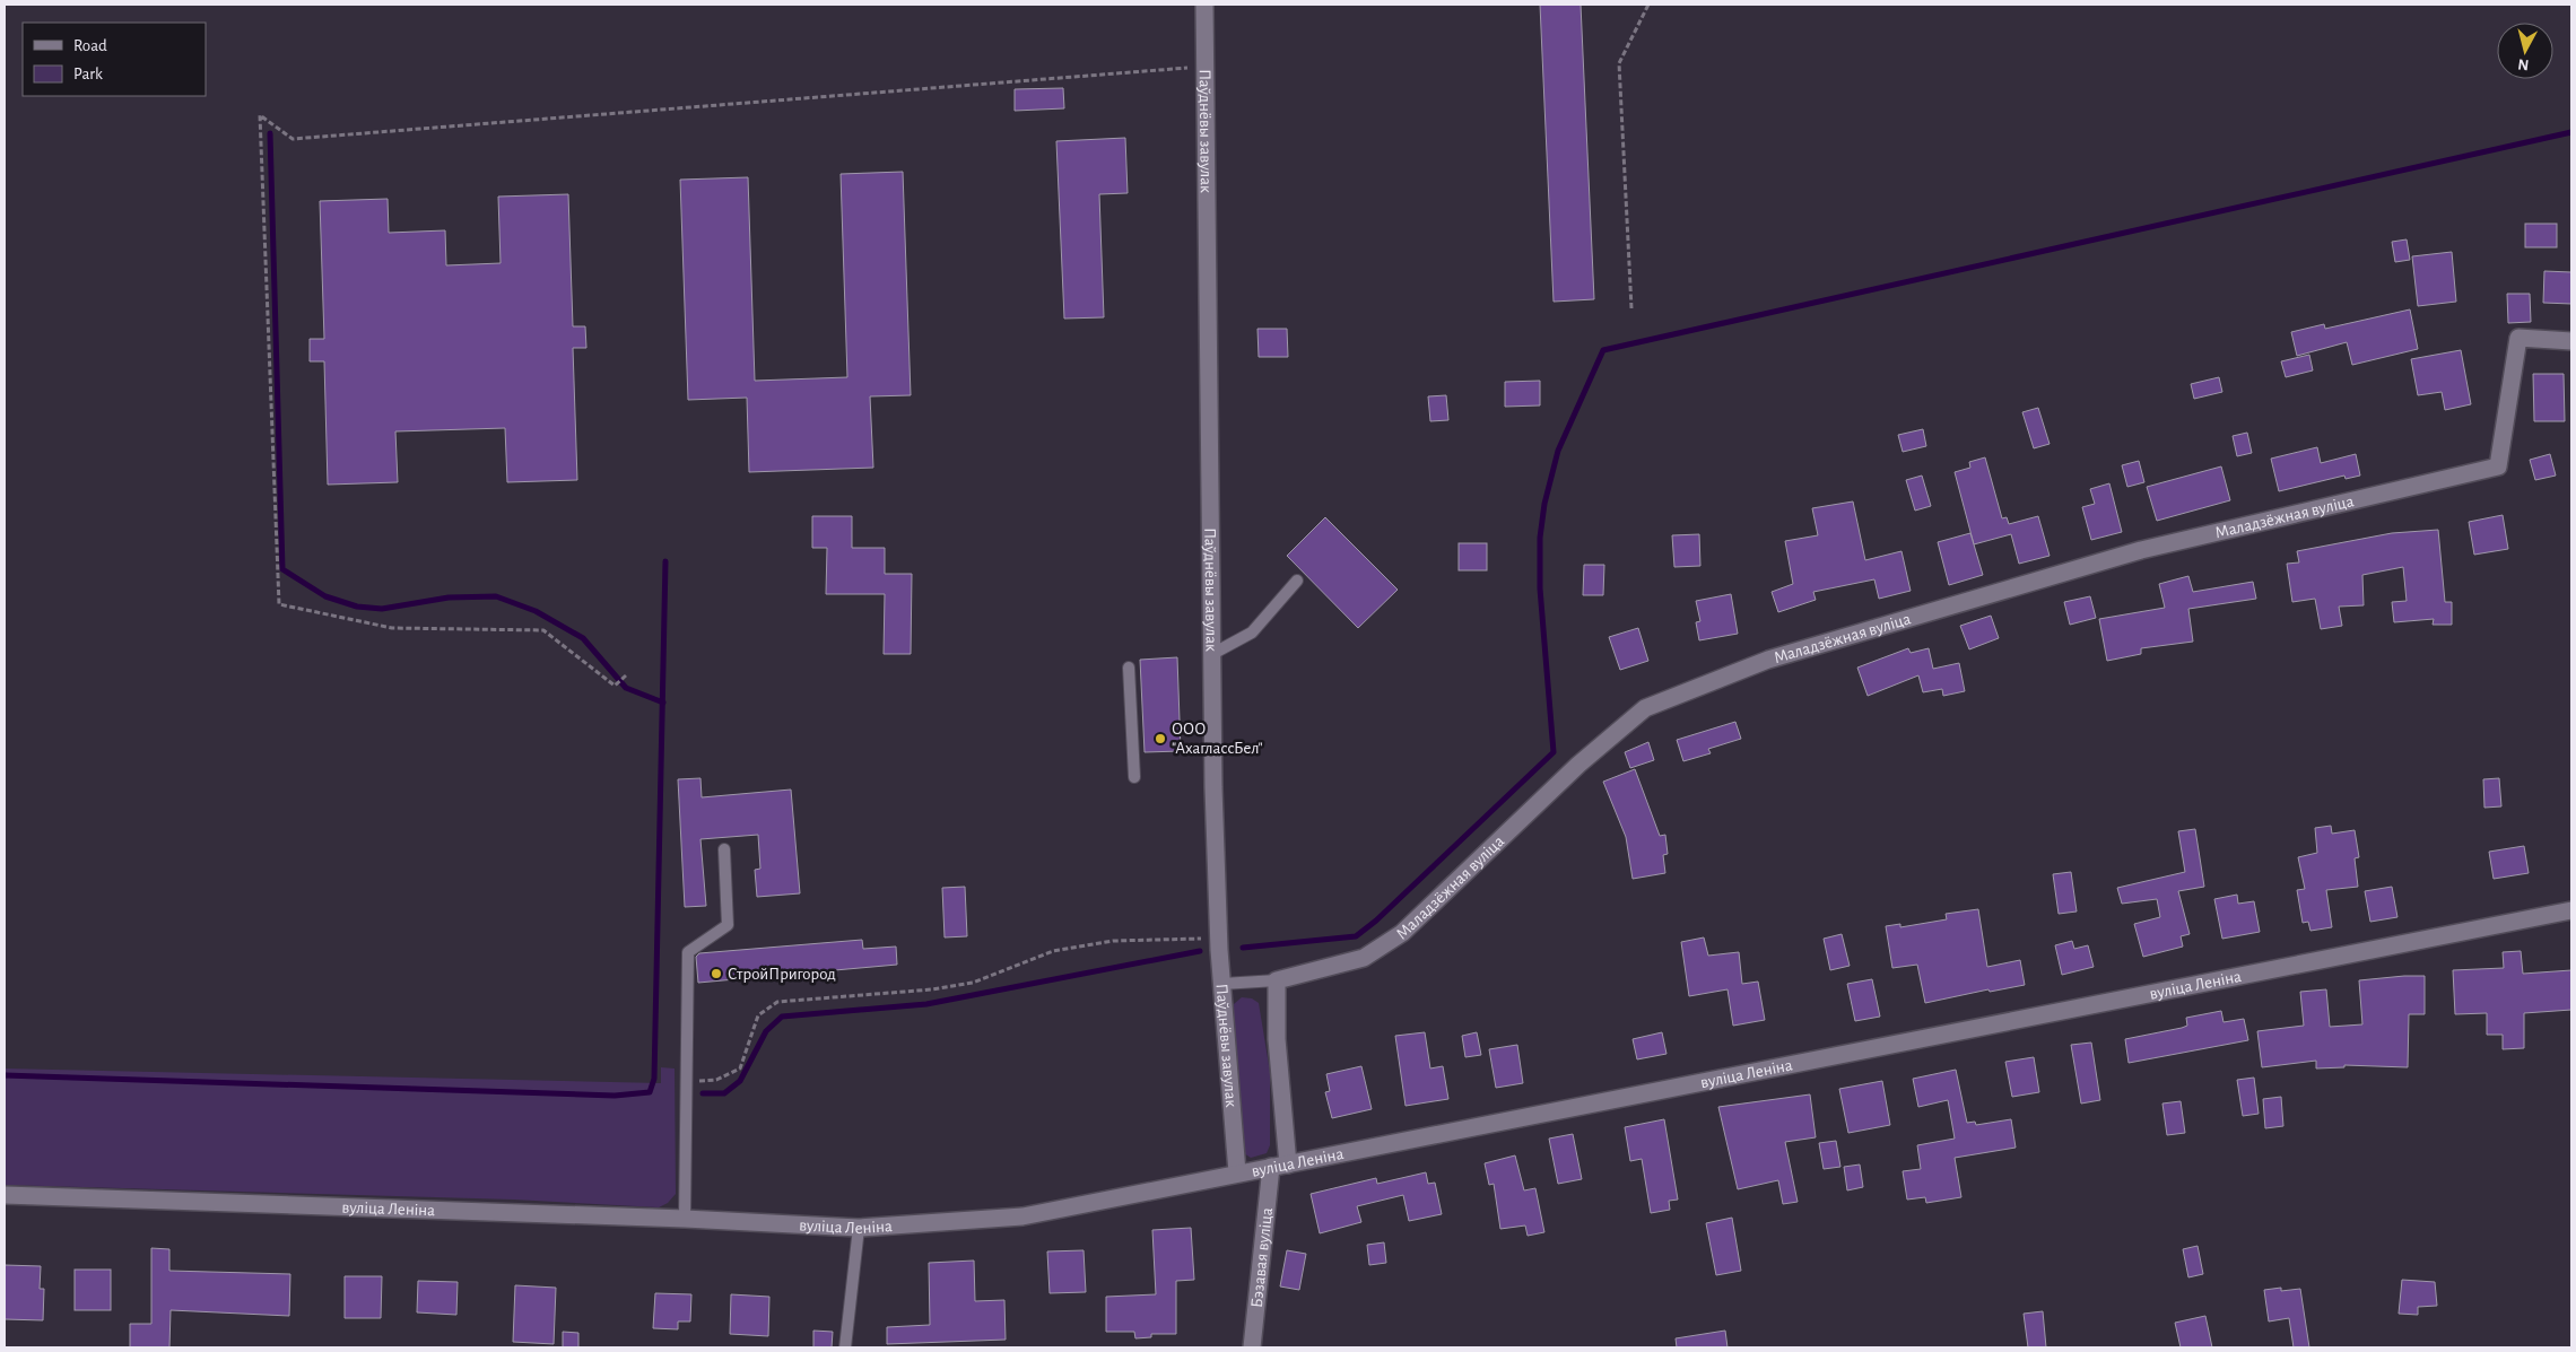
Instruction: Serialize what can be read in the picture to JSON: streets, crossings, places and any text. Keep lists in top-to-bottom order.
{
  "streets": {
    "street": [
      "Паўднёвы завулак",
      "Маладзёжная вуліца",
      "вуліца Леніна",
      "Бэзавая вуліца"
    ]
  },
  "crossings": [
    ["Паўднёвы завулак", "вуліца Леніна"],
    ["вуліца Леніна", "Бэзавая вуліца"]
  ],
  "places": ["ООО \"АхаглассБел\"", "СтройПригород"],
  "legend": ["Road", "Park"],
  "north": "bottom"
}
